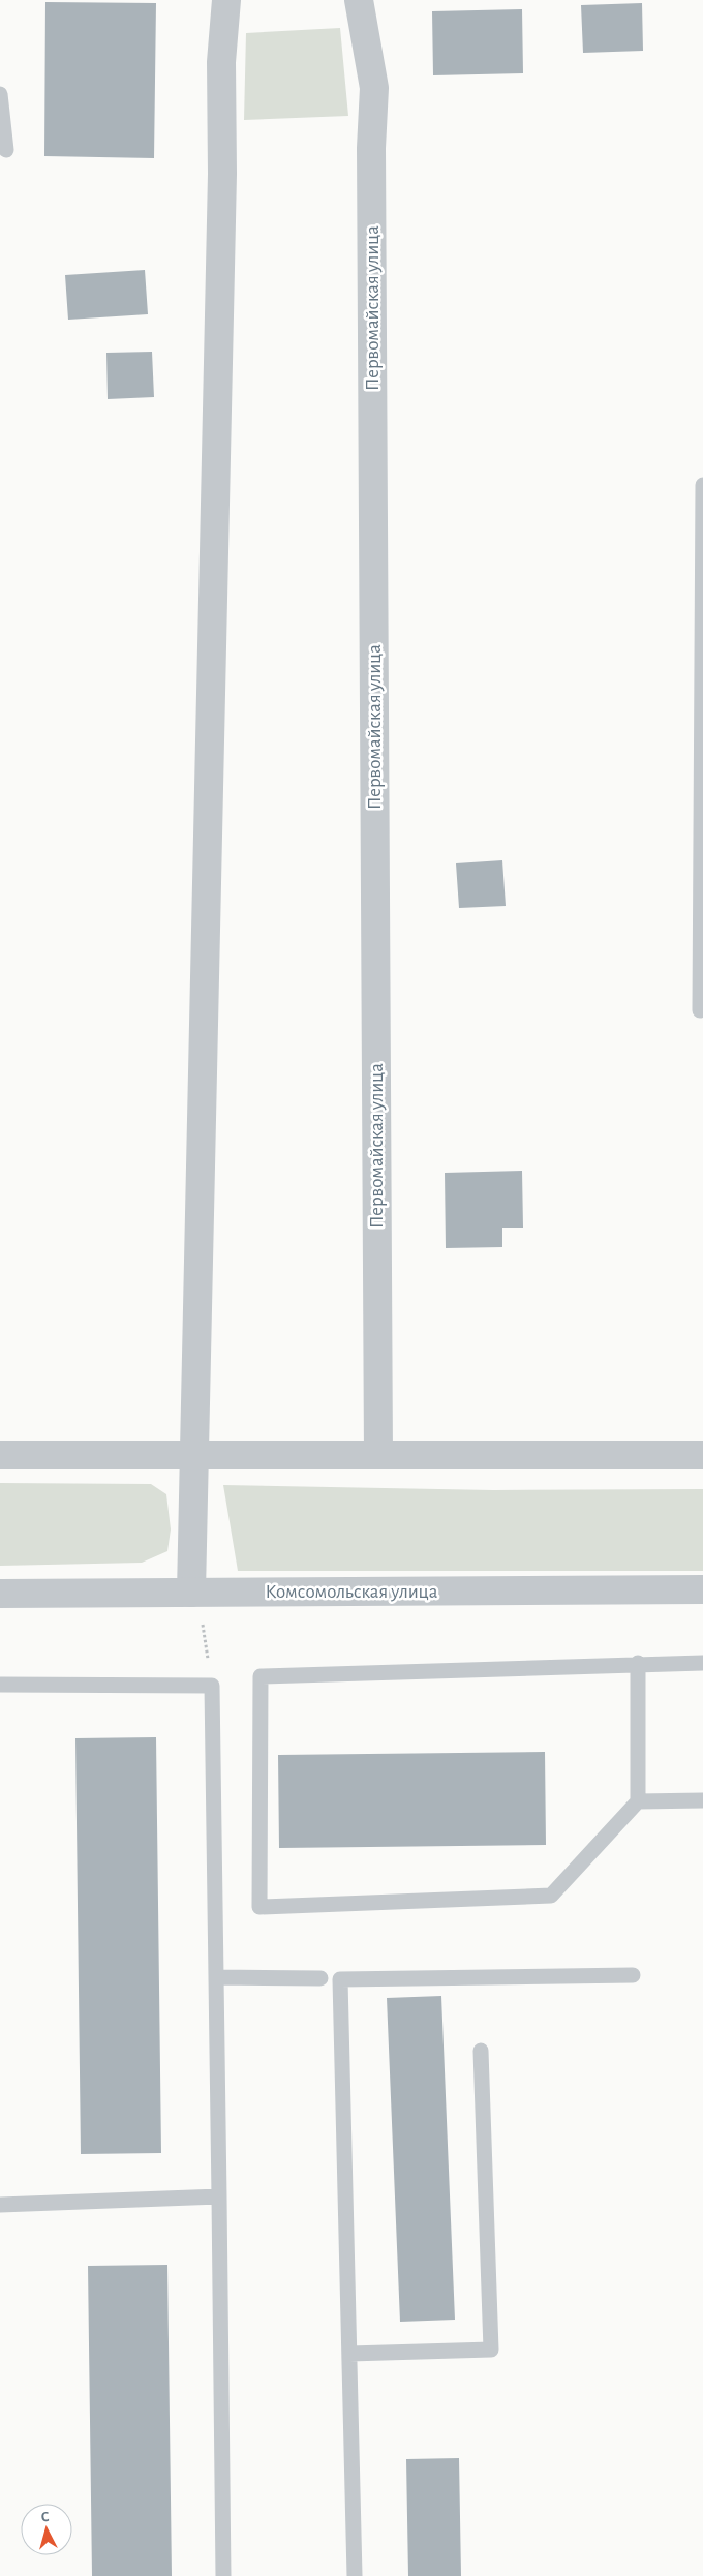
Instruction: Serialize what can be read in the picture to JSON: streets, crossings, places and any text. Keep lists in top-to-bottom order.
{
  "streets": {
    "street": ["Первомайская улица", "Комсомольская улица"]
  },
  "north": "top"
}
